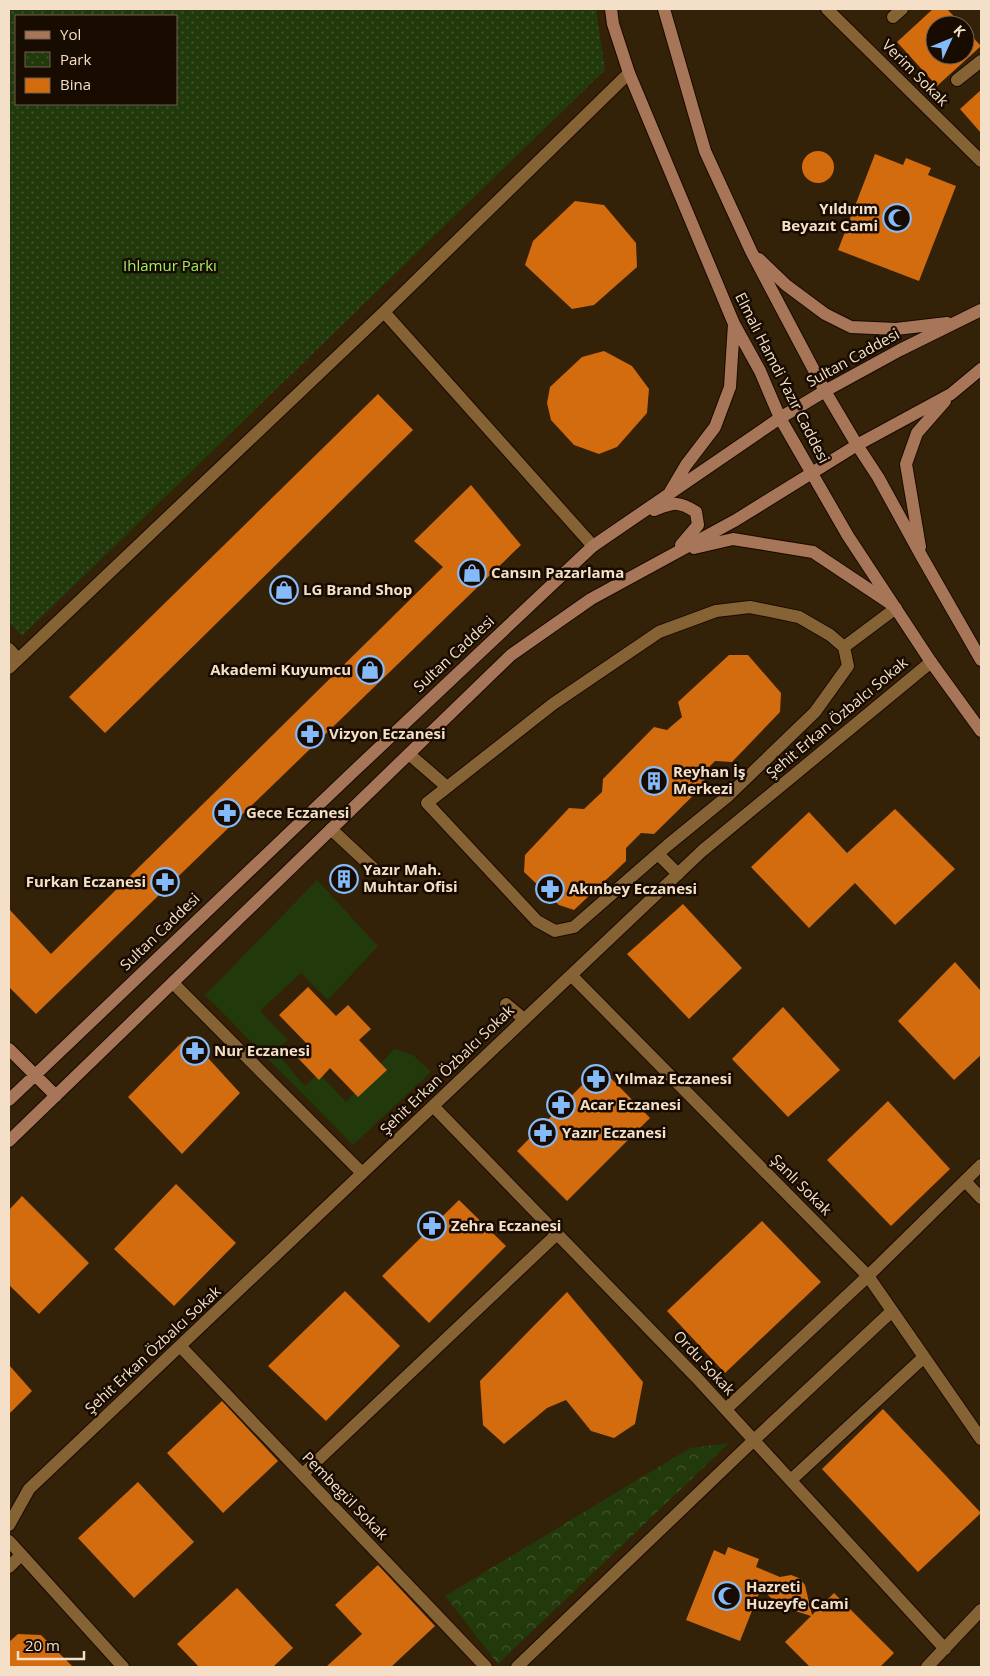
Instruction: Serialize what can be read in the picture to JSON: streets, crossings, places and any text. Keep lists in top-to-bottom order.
{
  "streets": {
    "street": [
      "Verim Sokak",
      "Sultan Caddesi",
      "Elmalı Hamdi Yazır Caddesi",
      "Şehit Erkan Özbalcı Sokak",
      "Şanlı Sokak",
      "Ordu Sokak",
      "Pembegül Sokak"
    ]
  },
  "crossings": [
    ["Sultan Caddesi", "Elmalı Hamdi Yazır Caddesi"],
    ["Elmalı Hamdi Yazır Caddesi", "Şehit Erkan Özbalcı Sokak"],
    ["Şehit Erkan Özbalcı Sokak", "Şanlı Sokak"],
    ["Şehit Erkan Özbalcı Sokak", "Ordu Sokak"],
    ["Şehit Erkan Özbalcı Sokak", "Pembegül Sokak"]
  ],
  "parks": ["Ihlamur Parkı"],
  "places": {
    "mosque": ["Yıldırım Beyazıt Cami", "Hazreti Huzeyfe Cami"],
    "shop": ["Cansın Pazarlama", "LG Brand Shop", "Akademi Kuyumcu"],
    "pharmacy": [
      "Vizyon Eczanesi",
      "Gece Eczanesi",
      "Furkan Eczanesi",
      "Akınbey Eczanesi",
      "Nur Eczanesi",
      "Yılmaz Eczanesi",
      "Acar Eczanesi",
      "Yazır Eczanesi",
      "Zehra Eczanesi"
    ],
    "building": ["Reyhan İş Merkezi", "Yazır Mah. Muhtar Ofisi"]
  },
  "legend": ["Yol", "Park", "Bina"],
  "scale_bar": "20 m",
  "north": "top right"
}
